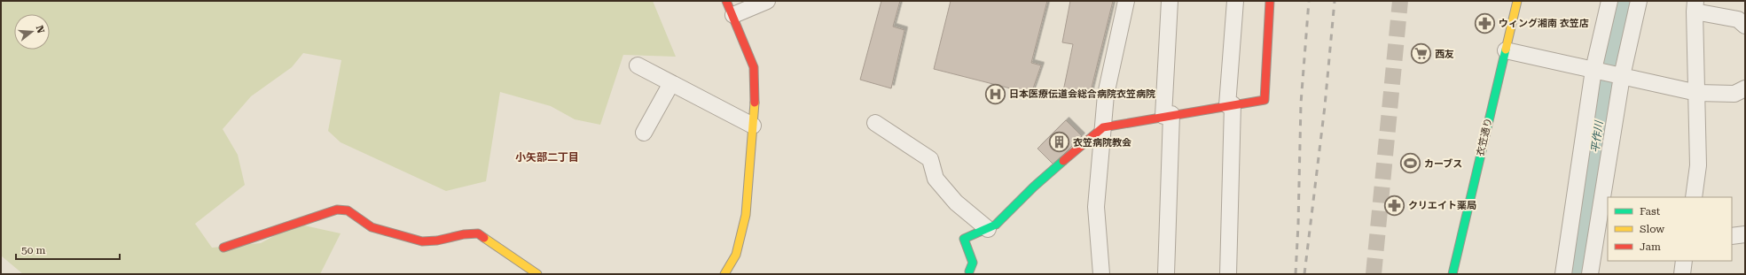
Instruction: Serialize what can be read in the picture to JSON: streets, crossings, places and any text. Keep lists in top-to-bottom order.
{
  "streets": {
    "street": ["衣笠通り"]
  },
  "districts": ["小矢部二丁目"],
  "water": ["平作川"],
  "places": {
    "pharmacy": ["ウィング湘南 衣笠店", "クリエイト薬局"],
    "supermarket": ["西友"],
    "hospital": ["日本医療伝道会総合病院衣笠病院"],
    "building": ["衣笠病院教会"],
    "sports": ["カーブス"]
  },
  "legend": ["Fast", "Slow", "Jam"],
  "scale_bar": "50 m",
  "north": "right"
}
